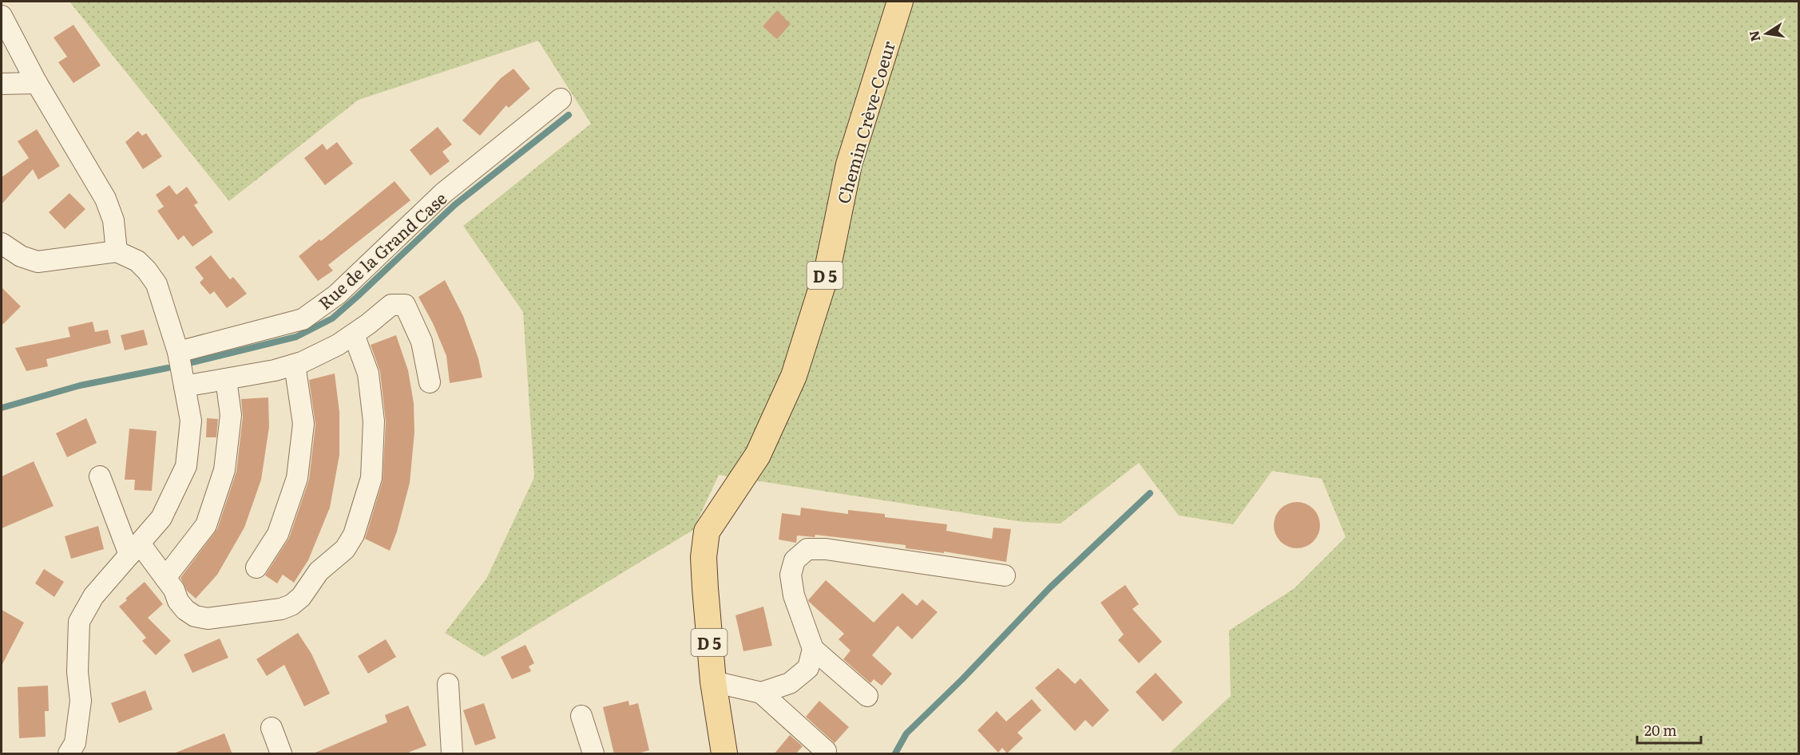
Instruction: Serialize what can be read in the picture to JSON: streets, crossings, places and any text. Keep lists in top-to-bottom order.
{
  "streets": {
    "main road": ["Chemin Crève-Coeur", "D 5"],
    "street": ["Rue de la Grand Case"]
  },
  "crossings": [
    ["Chemin Crève-Coeur", "D 5"]
  ],
  "scale_bar": "20 m",
  "north": "left"
}
